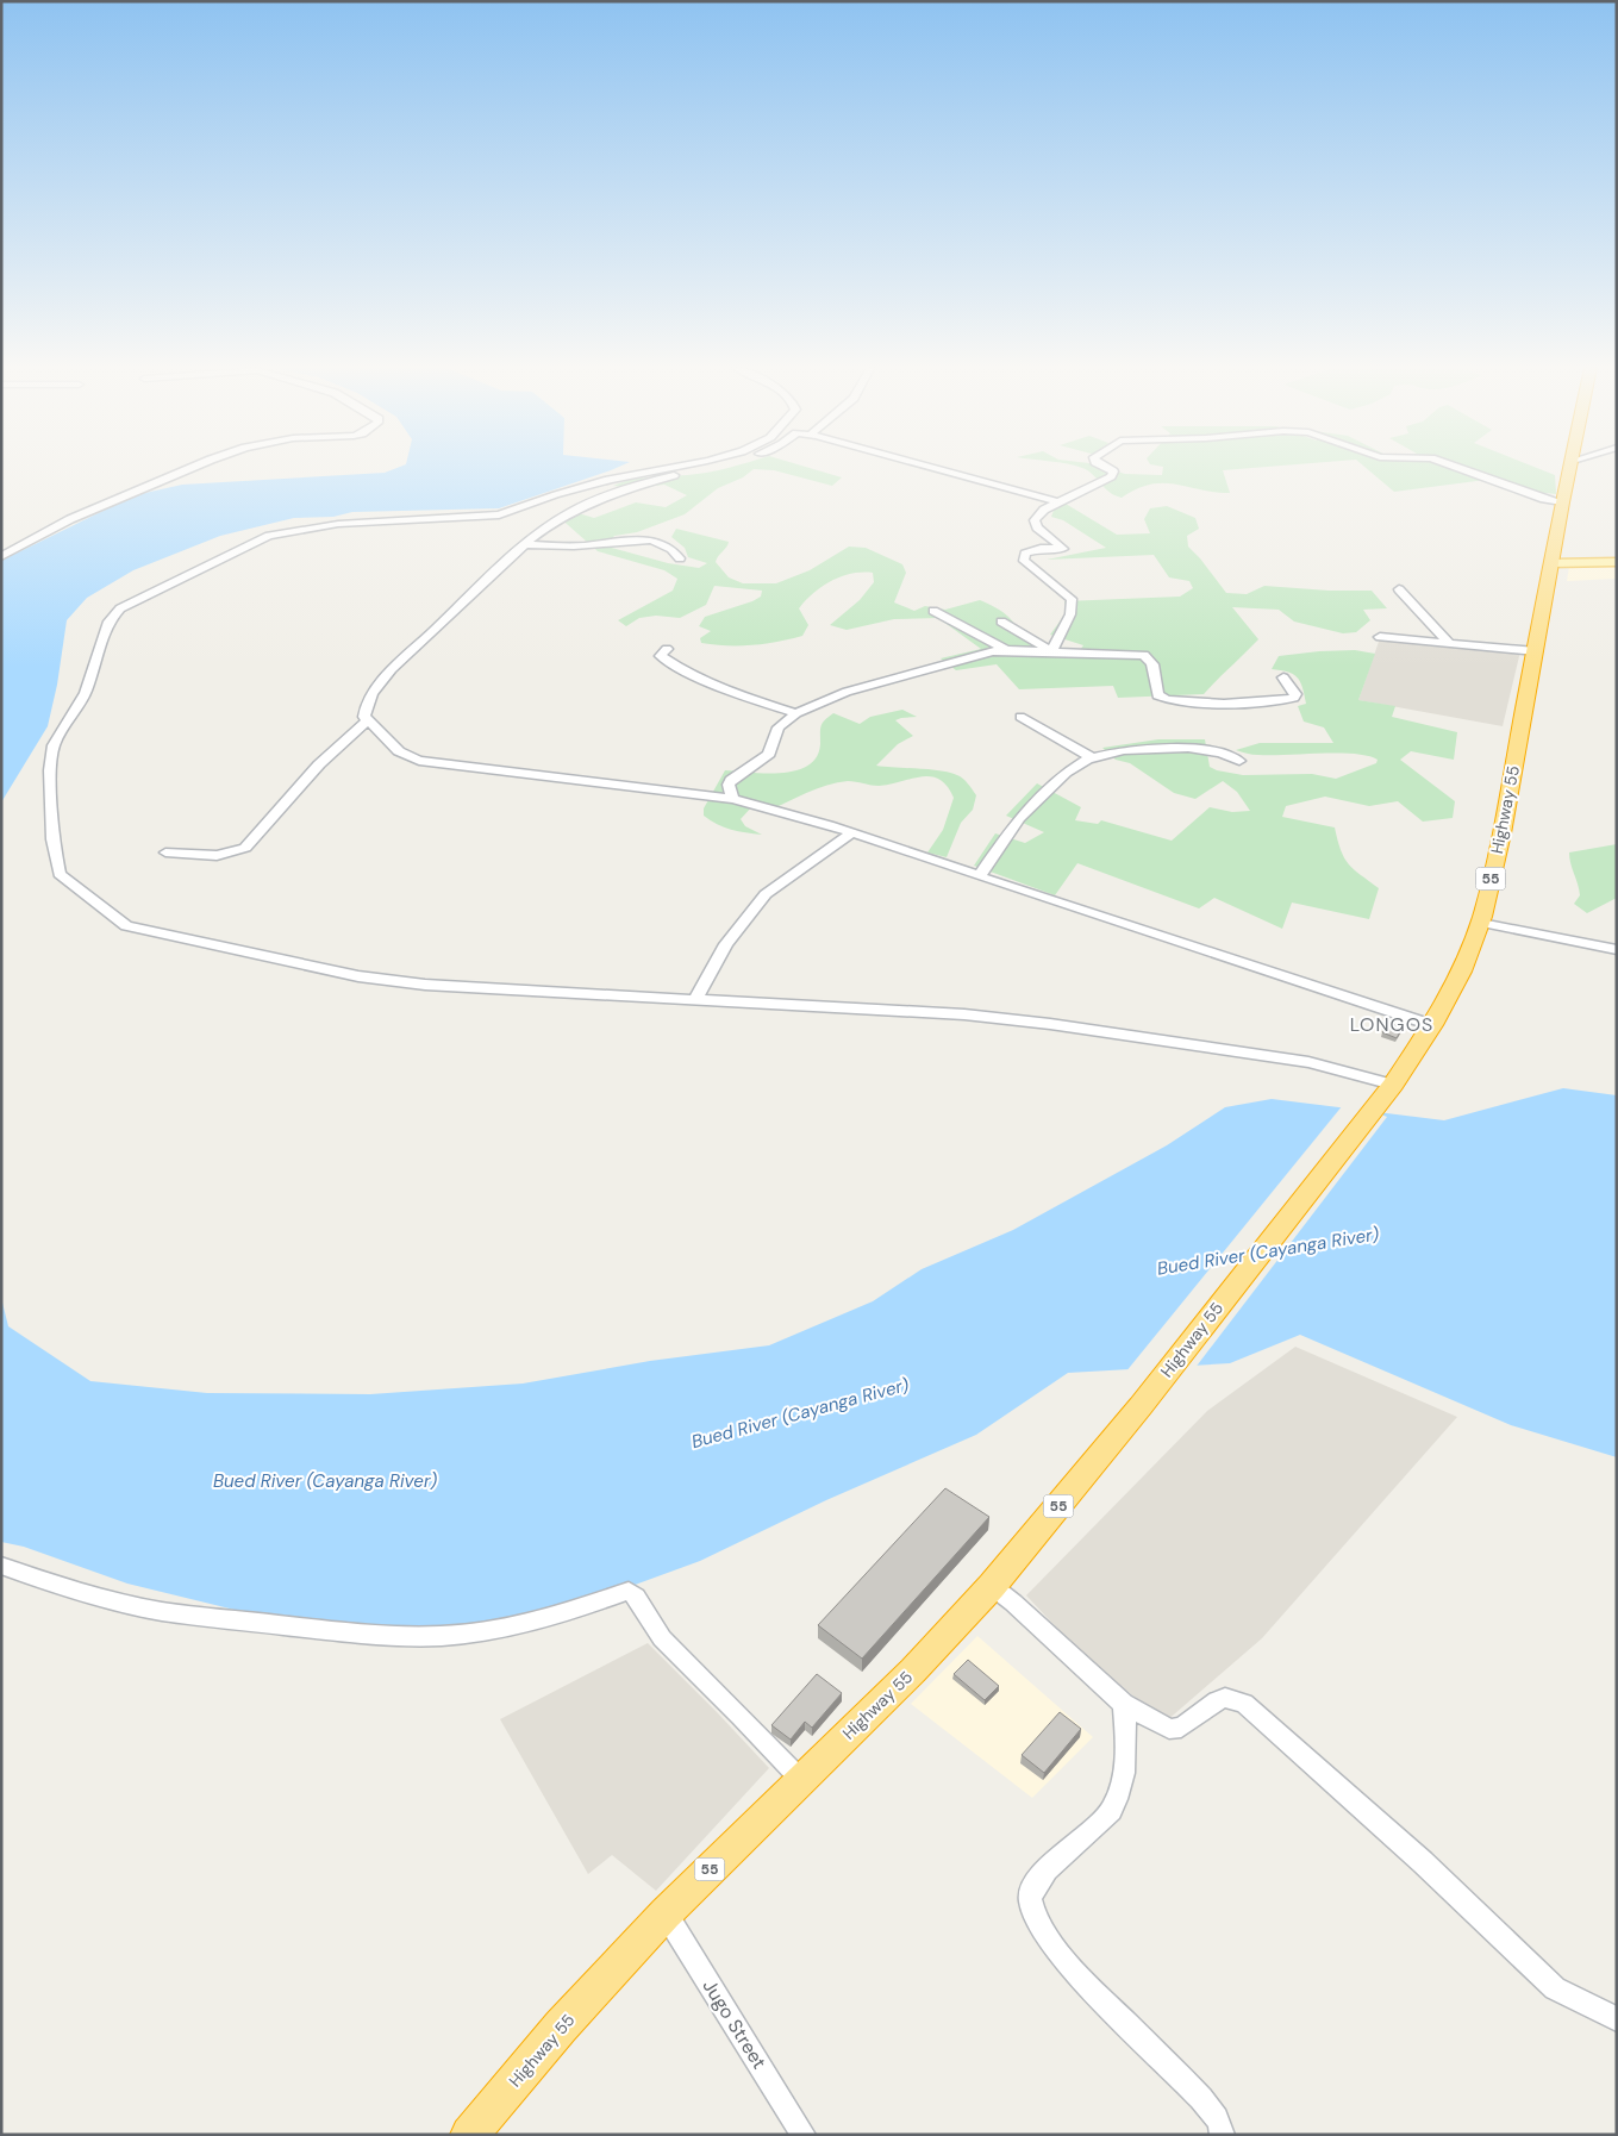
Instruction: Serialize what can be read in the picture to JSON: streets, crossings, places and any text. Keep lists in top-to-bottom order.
{
  "streets": {
    "highway": ["Highway 55", "55"],
    "street": ["Jugo Street"]
  },
  "crossings": [
    ["Highway 55", "Jugo Street"]
  ],
  "districts": ["LONGOS"],
  "water": ["Bued River (Cayanga River)"]
}
